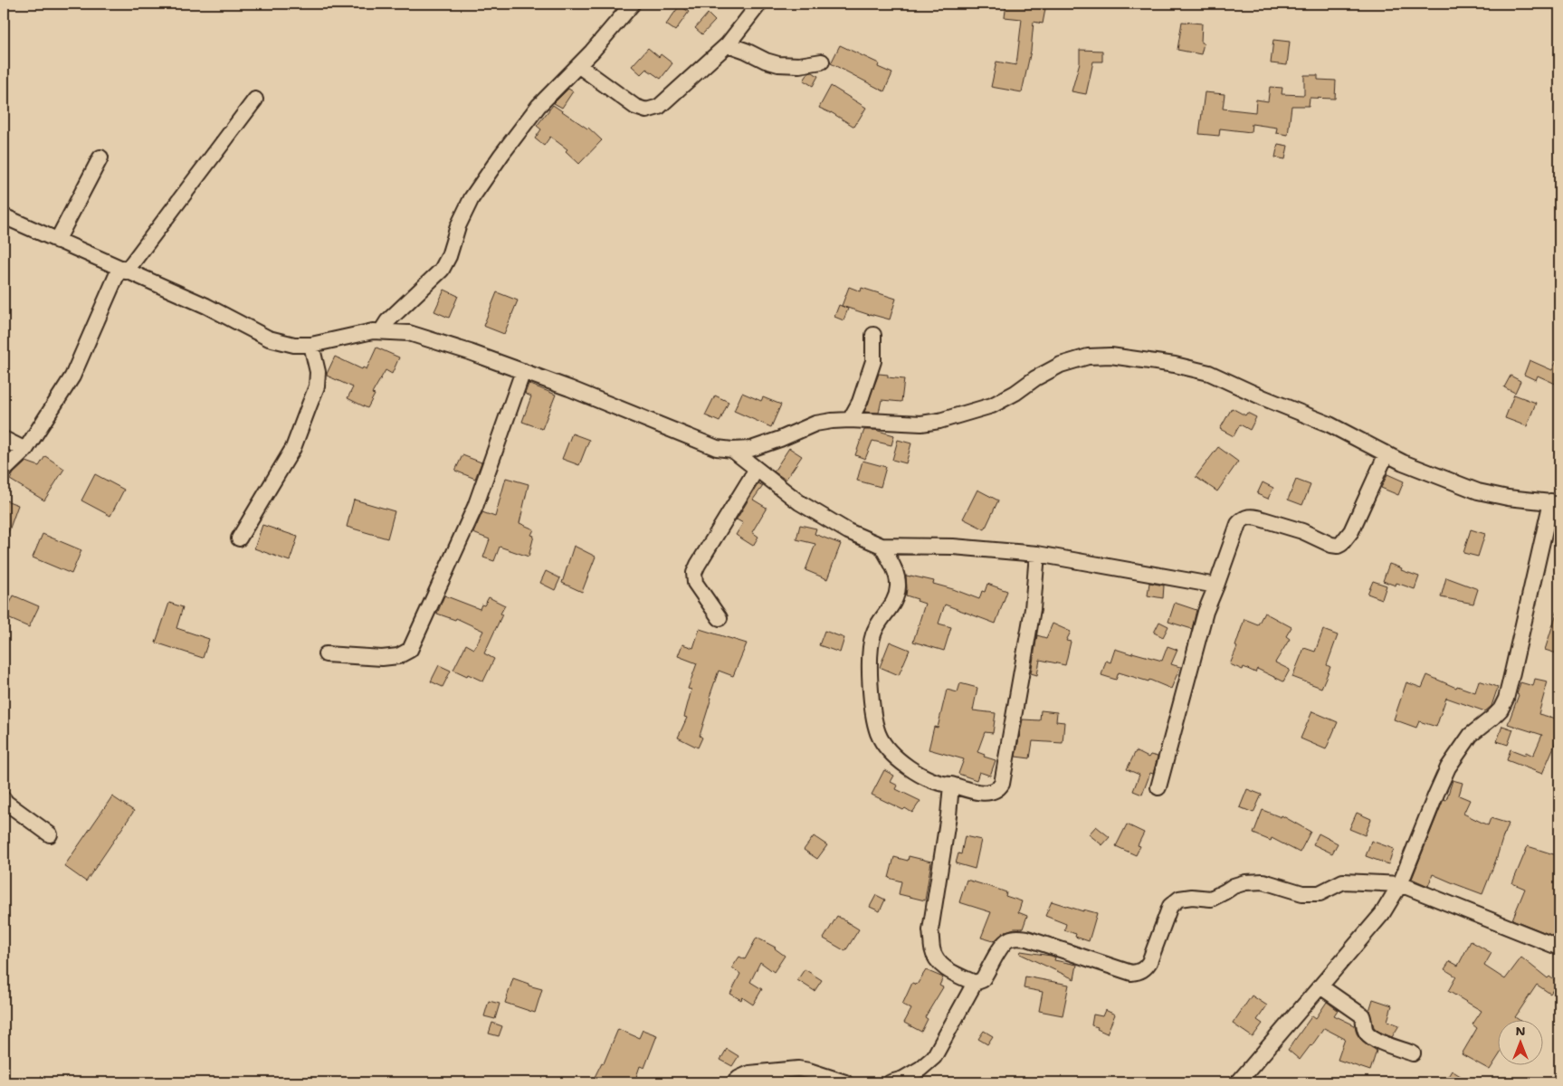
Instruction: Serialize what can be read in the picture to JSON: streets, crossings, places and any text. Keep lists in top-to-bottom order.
{
  "north": "top"
}
